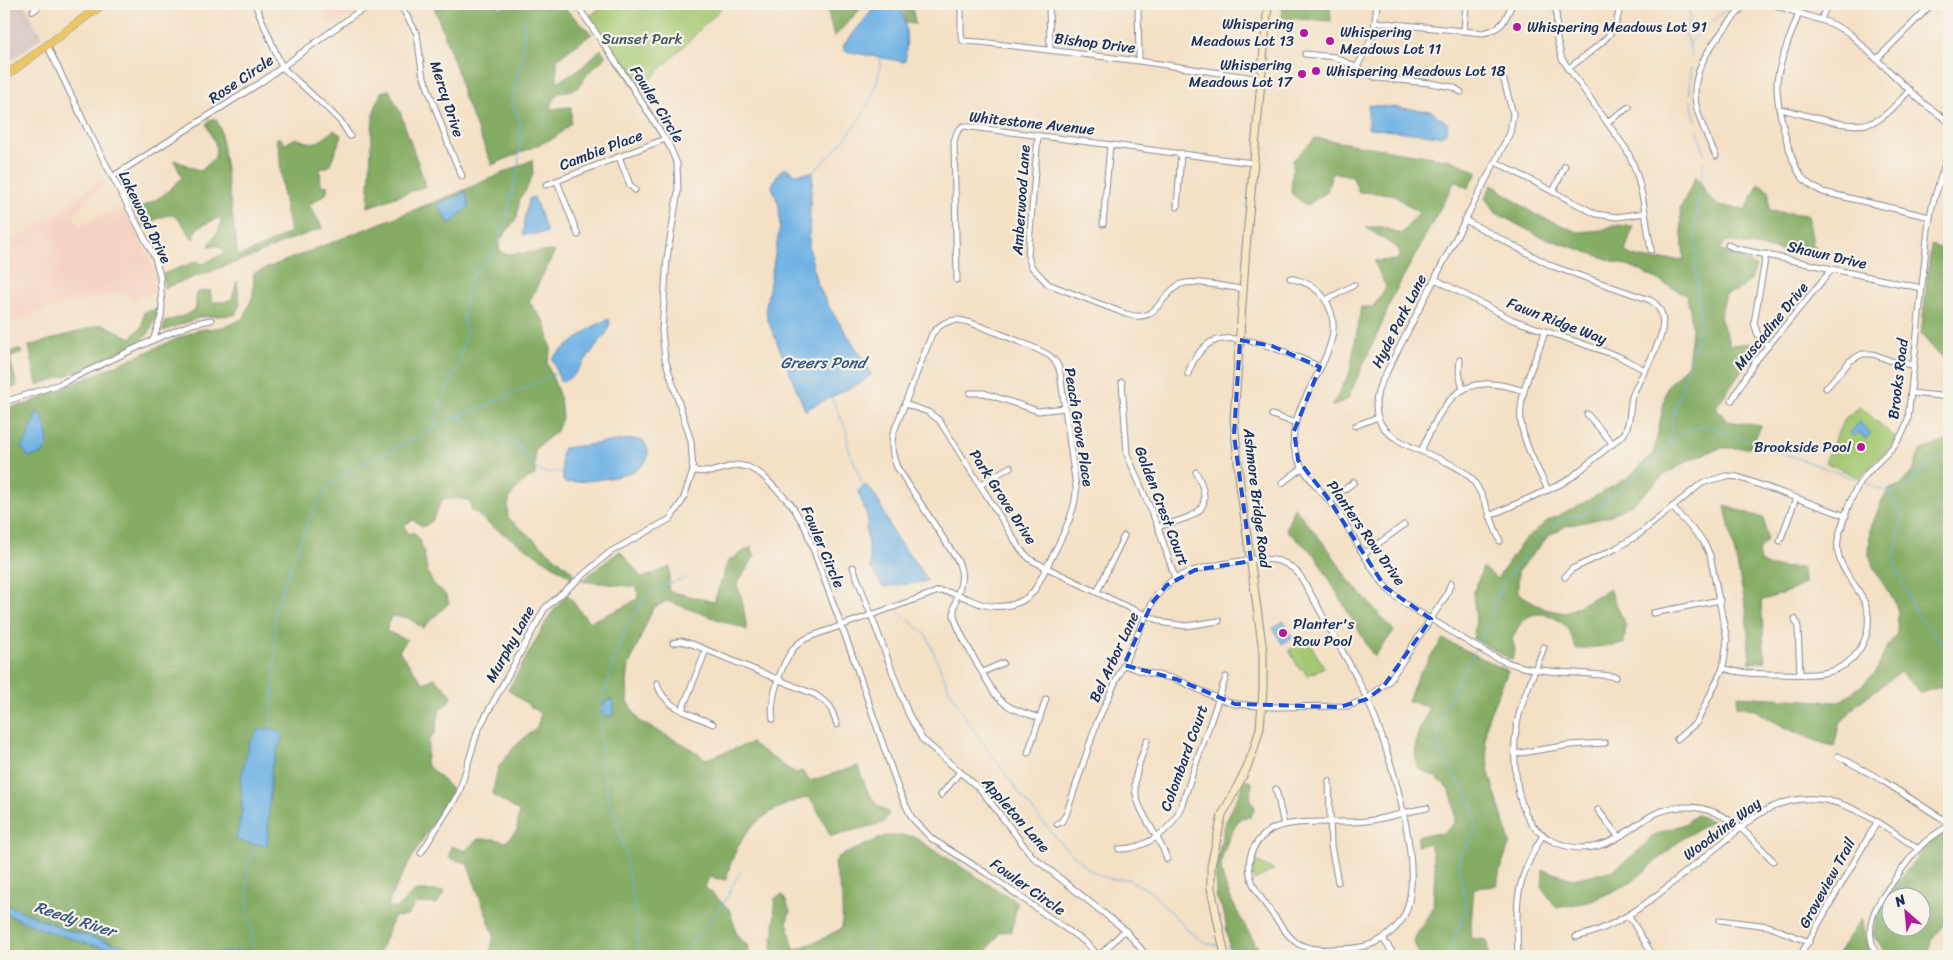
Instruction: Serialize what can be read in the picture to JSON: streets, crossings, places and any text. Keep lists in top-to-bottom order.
{
  "streets": {
    "main road": ["Ashmore Bridge Road"],
    "street": [
      "Bishop Drive",
      "Rose Circle",
      "Mercy Drive",
      "Fowler Circle",
      "Whitestone Avenue",
      "Cambie Place",
      "Amberwood Lane",
      "Lakewood Drive",
      "Shawn Drive",
      "Hyde Park Lane",
      "Fawn Ridge Way",
      "Muscadine Drive",
      "Brooks Road",
      "Peach Grove Place",
      "Park Grove Drive",
      "Golden Crest Court",
      "Planters Row Drive",
      "Murphy Lane",
      "Bel Arbor Lane",
      "Colombard Court",
      "Appleton Lane",
      "Woodvine Way",
      "Groveview Trail"
    ]
  },
  "crossings": [
    ["Bishop Drive", "Ashmore Bridge Road"],
    ["Rose Circle", "Lakewood Drive"],
    ["Fowler Circle", "Cambie Place"],
    ["Fowler Circle", "Peach Grove Place"],
    ["Fowler Circle", "Murphy Lane"],
    ["Whitestone Avenue", "Amberwood Lane"],
    ["Whitestone Avenue", "Ashmore Bridge Road"],
    ["Amberwood Lane", "Ashmore Bridge Road"],
    ["Shawn Drive", "Muscadine Drive"],
    ["Shawn Drive", "Brooks Road"],
    ["Hyde Park Lane", "Fawn Ridge Way"],
    ["Peach Grove Place", "Park Grove Drive"],
    ["Peach Grove Place", "Appleton Lane"],
    ["Park Grove Drive", "Bel Arbor Lane"],
    ["Ashmore Bridge Road", "Bel Arbor Lane"],
    ["Golden Crest Court", "Bel Arbor Lane"],
    ["Woodvine Way", "Groveview Trail"]
  ],
  "water": ["Greers Pond", "Reedy River"],
  "parks": ["Sunset Park"],
  "places": [
    "Whispering Meadows Lot 91",
    "Whispering Meadows Lot 13",
    "Whispering Meadows Lot 11",
    "Whispering Meadows Lot 18",
    "Whispering Meadows Lot 17",
    "Brookside Pool",
    "Planter's Row Pool"
  ],
  "north": "top left"
}
